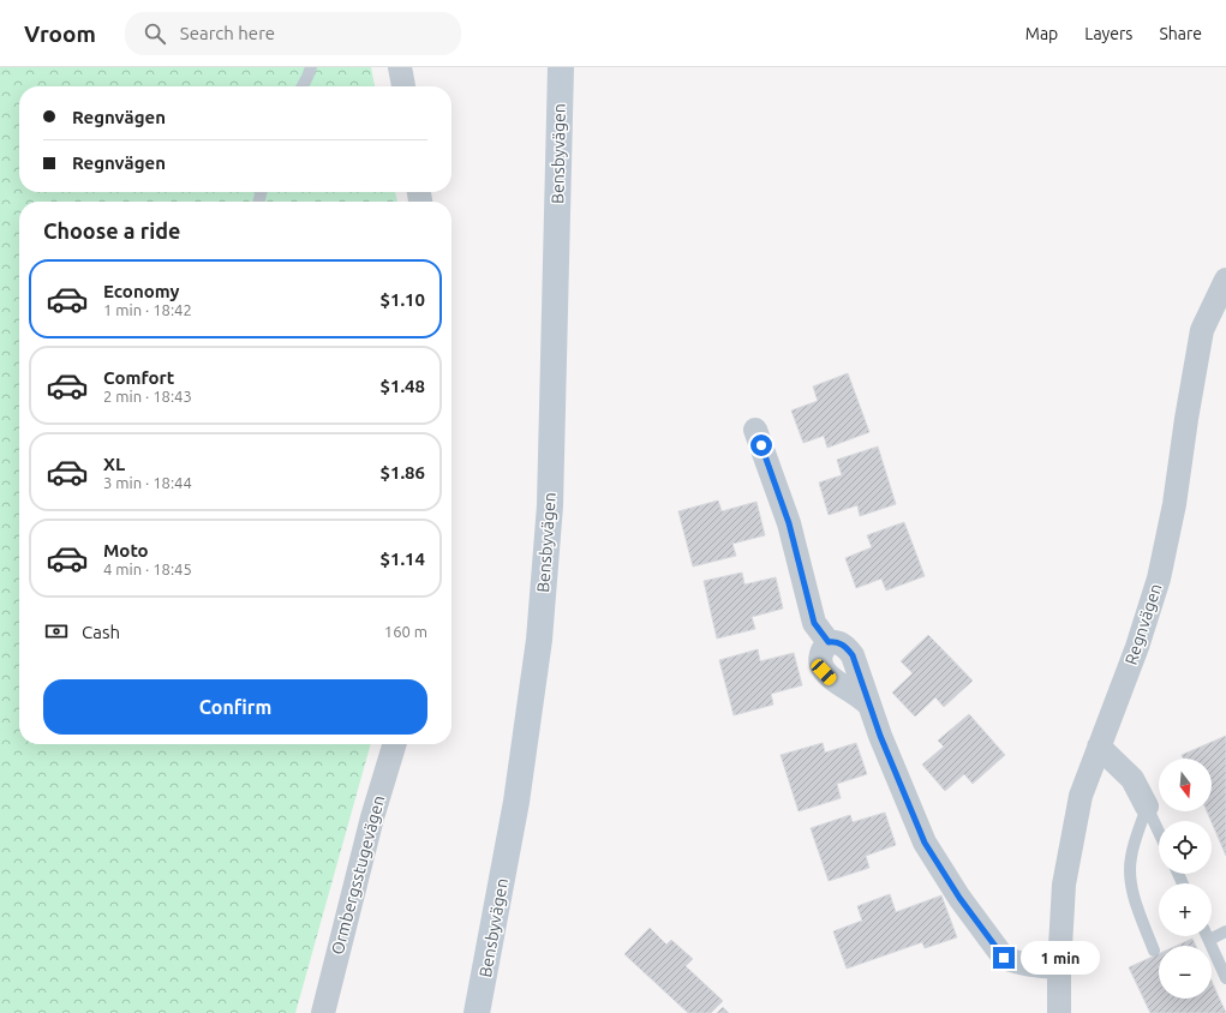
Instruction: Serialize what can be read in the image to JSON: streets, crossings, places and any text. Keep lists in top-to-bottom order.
{
  "streets": {
    "main road": ["Bensbyvägen"],
    "street": ["Regnvägen", "Ormbergsstugevägen"]
  },
  "north": "bottom",
  "page": {
    "header": "Vroom",
    "search": "Search here",
    "nav": ["Map", "Layers", "Share"],
    "banner": ["Regnvägen", "Regnvägen"],
    "heading": "Choose a ride",
    "list": [
      {
        "name": "Economy",
        "note": "1 min · 18:42",
        "value": "$1.10"
      },
      {
        "name": "Comfort",
        "note": "2 min · 18:43",
        "value": "$1.48"
      },
      {
        "name": "XL",
        "note": "3 min · 18:44",
        "value": "$1.86"
      },
      {
        "name": "Moto",
        "note": "4 min · 18:45",
        "value": "$1.14"
      }
    ],
    "pay": ["Cash", "160 m"],
    "buttons": "Confirm",
    "map_buttons": ["+", "−"],
    "bubble": "1 min"
  }
}
